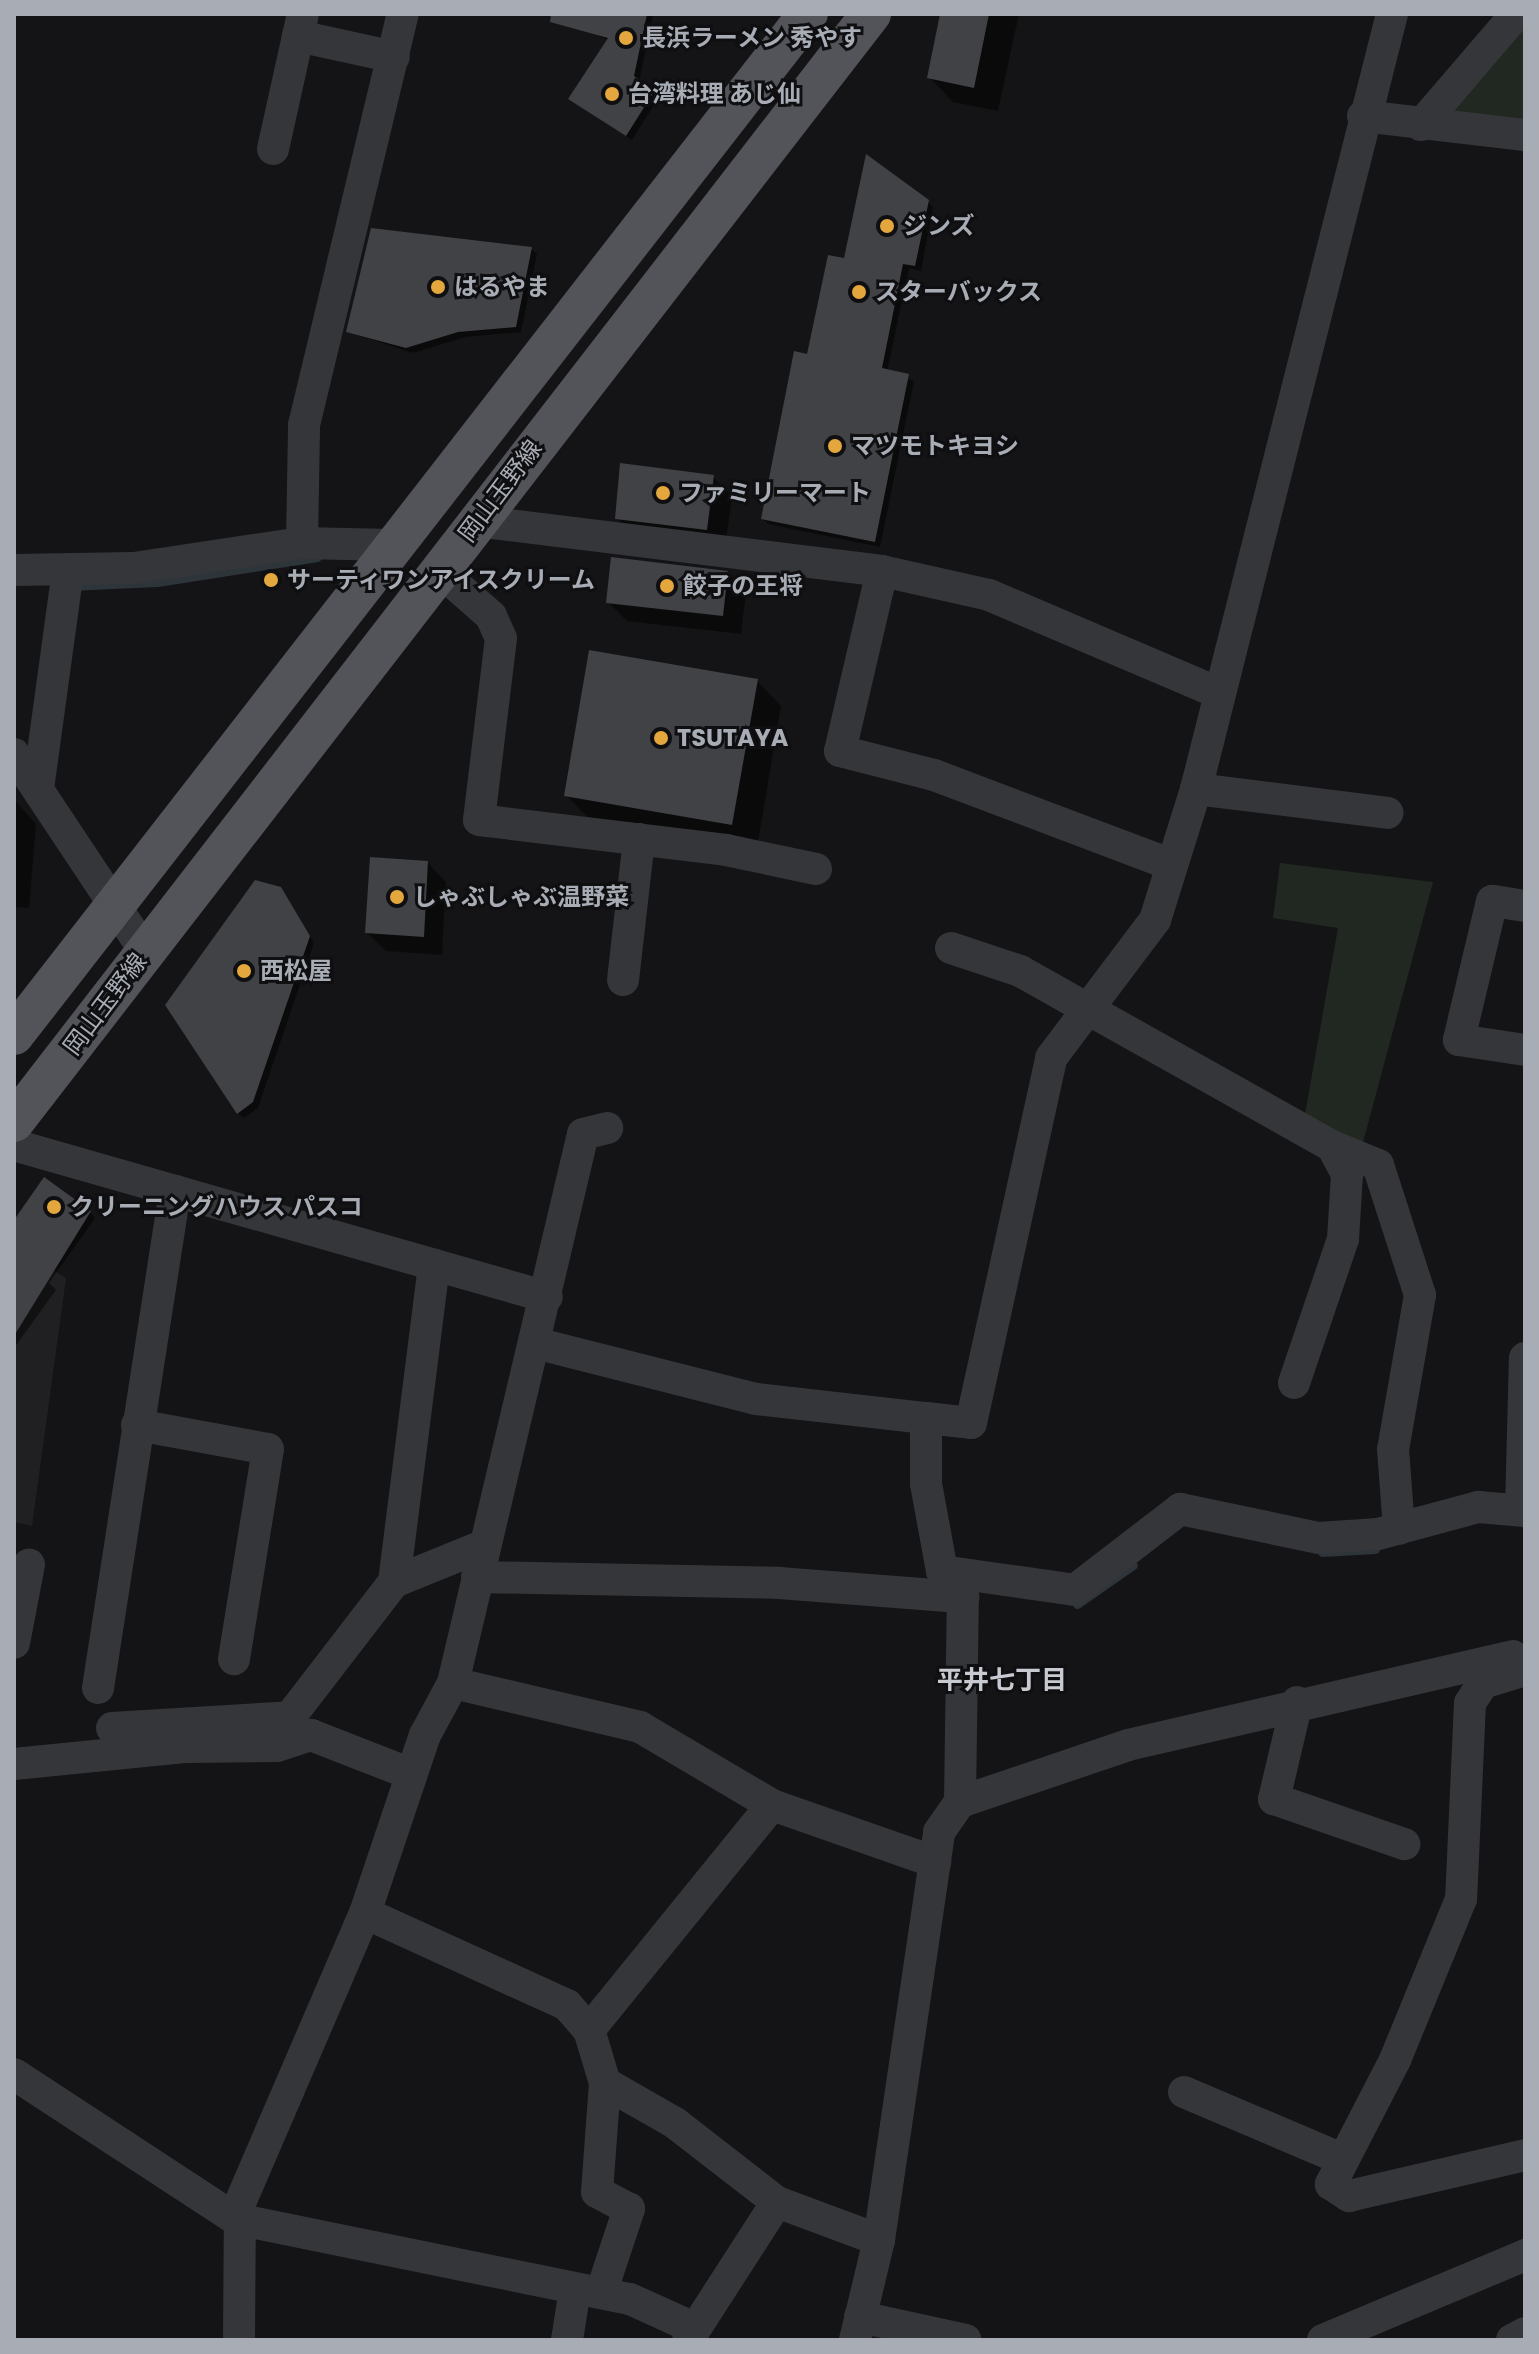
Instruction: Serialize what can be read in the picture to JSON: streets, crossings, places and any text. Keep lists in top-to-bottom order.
{
  "streets": {
    "main road": ["岡山玉野線"]
  },
  "districts": ["平井七丁目"],
  "places": [
    "長浜ラーメン 秀やす",
    "台湾料理 あじ仙",
    "ジンズ",
    "はるやま",
    "スターバックス",
    "マツモトキヨシ",
    "ファミリーマート",
    "サーティワンアイスクリーム",
    "餃子の王将",
    "TSUTAYA",
    "しゃぶしゃぶ温野菜",
    "西松屋",
    "クリーニングハウス パスコ"
  ]
}
